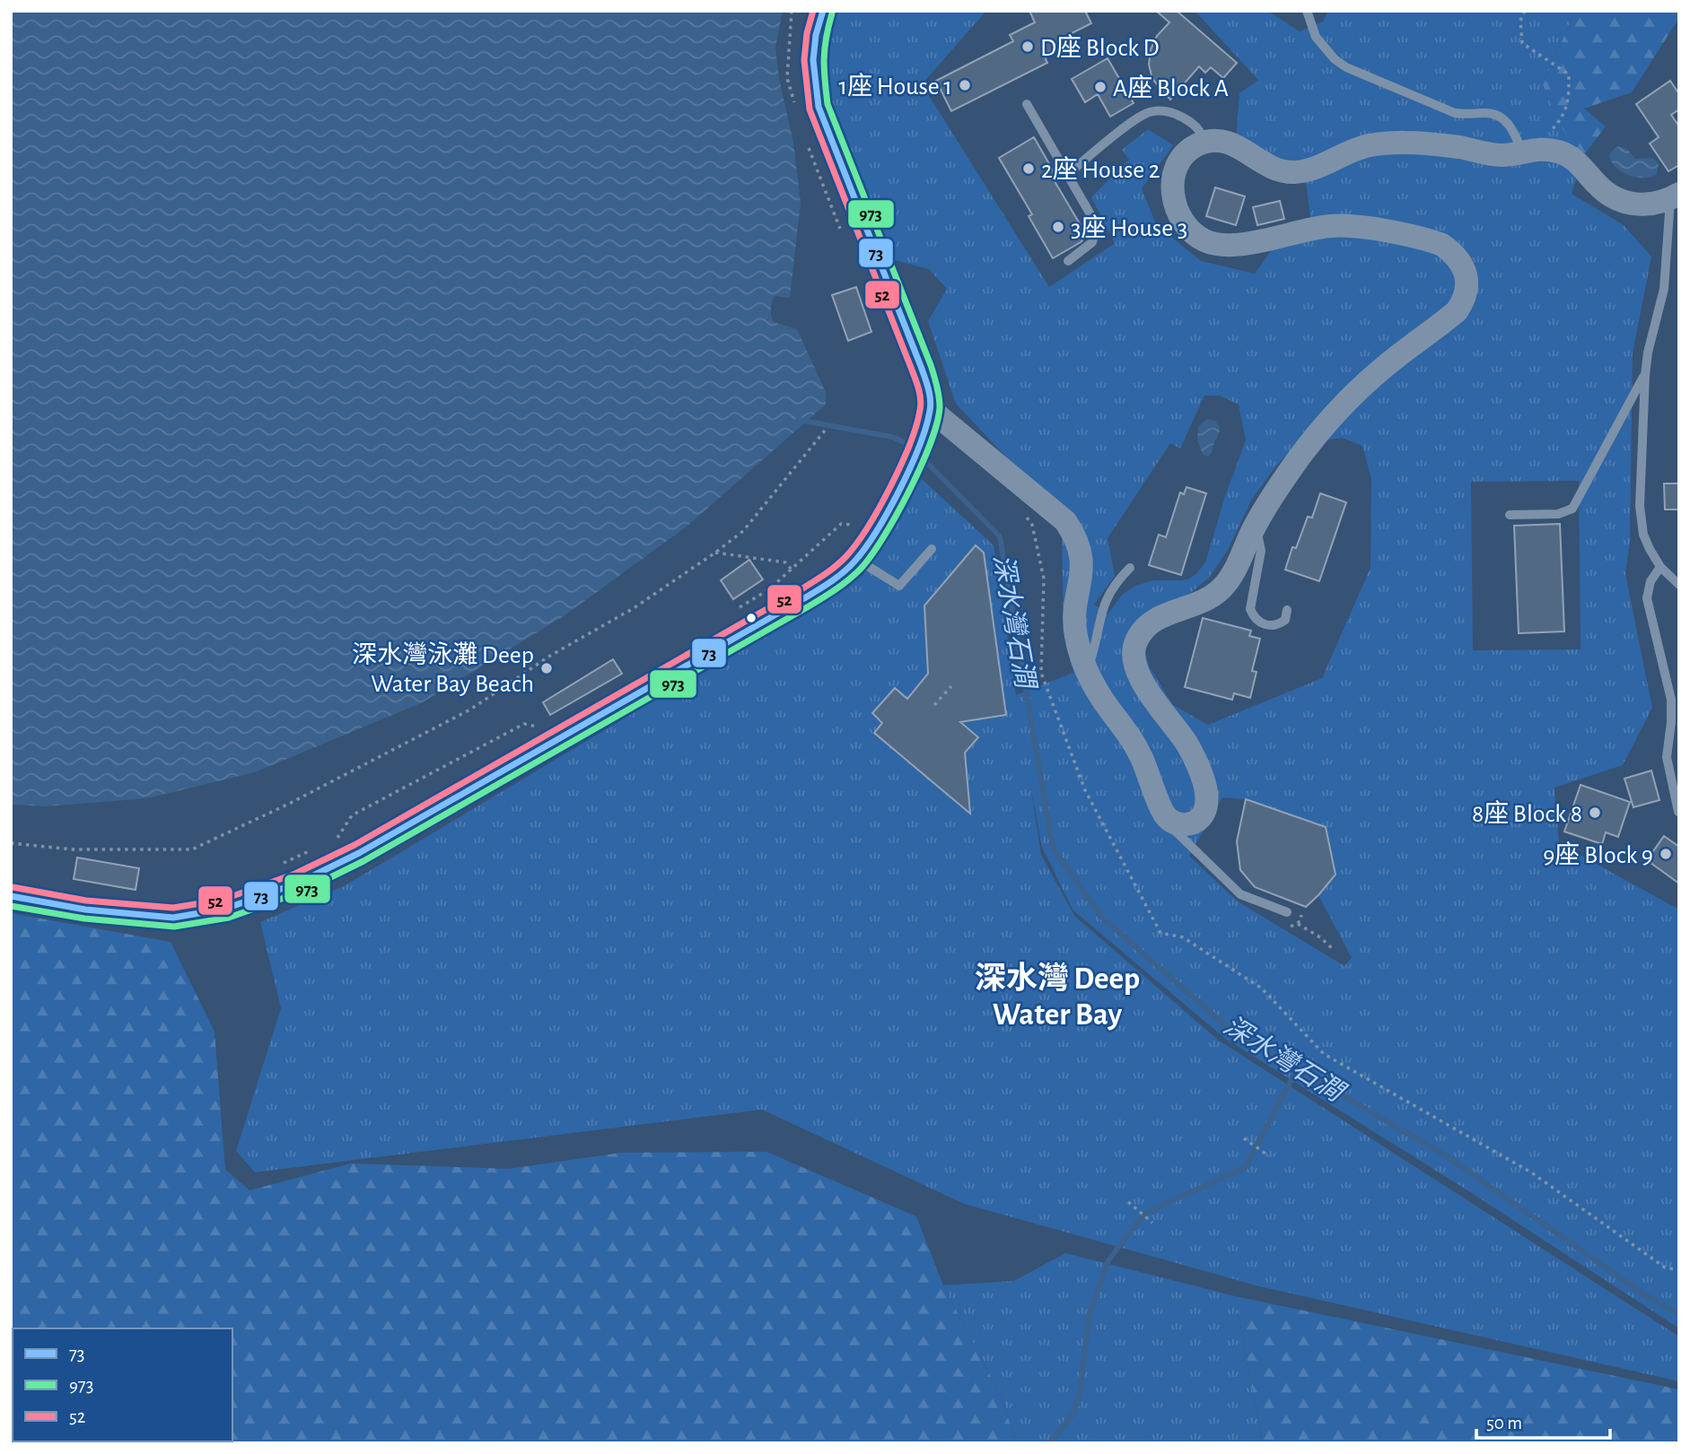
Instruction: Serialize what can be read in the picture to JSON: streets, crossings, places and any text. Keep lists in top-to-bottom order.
{
  "districts": ["深水灣 Deep Water Bay"],
  "water": ["深水灣石澗"],
  "places": [
    "D座 Block D",
    "1座 House 1",
    "A座 Block A",
    "2座 House 2",
    "3座 House 3",
    "深水灣泳灘 Deep Water Bay Beach",
    "8座 Block 8",
    "9座 Block 9"
  ],
  "lines": ["transit line 73", "transit line 52", "transit line 973"],
  "legend": ["73", "973", "52"],
  "scale_bar": "50 m"
}
